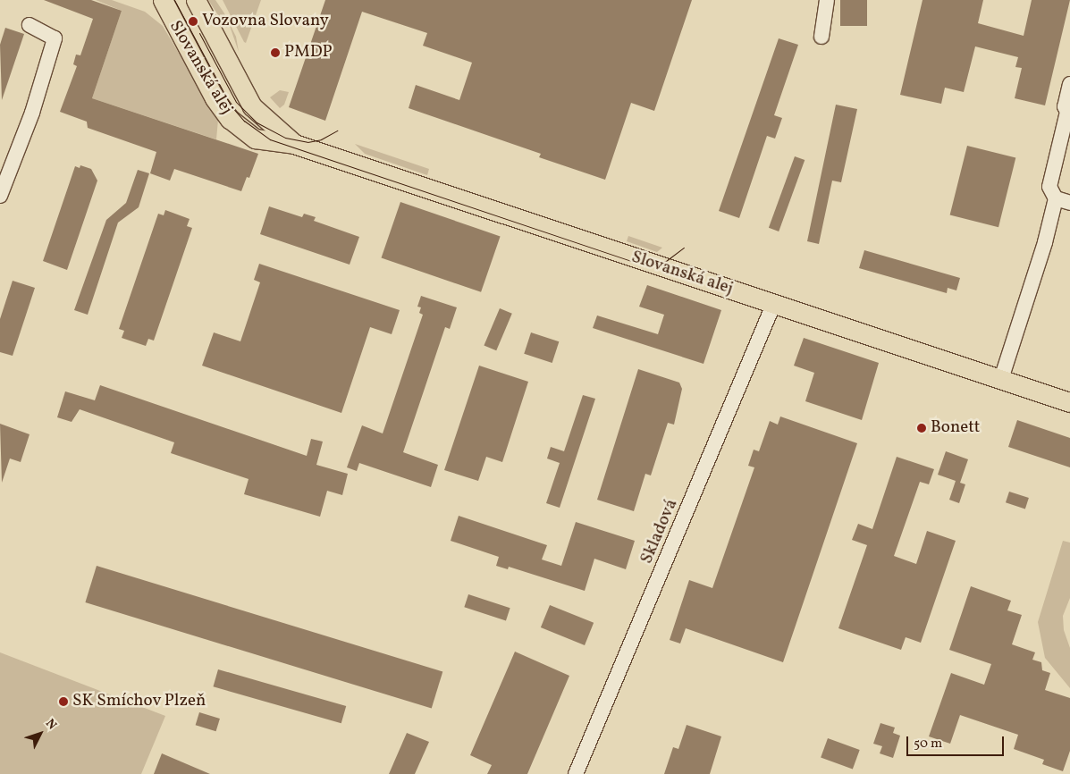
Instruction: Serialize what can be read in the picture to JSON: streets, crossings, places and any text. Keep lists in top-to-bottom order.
{
  "streets": {
    "main road": ["Slovanská alej"],
    "street": ["Skladová"]
  },
  "crossings": [
    ["Slovanská alej", "Skladová"]
  ],
  "places": [
    "Vozovna Slovany",
    "PMDP",
    "Bonett",
    "SK Smíchov Plzeň"
  ],
  "scale_bar": "50 m",
  "north": "top right"
}
